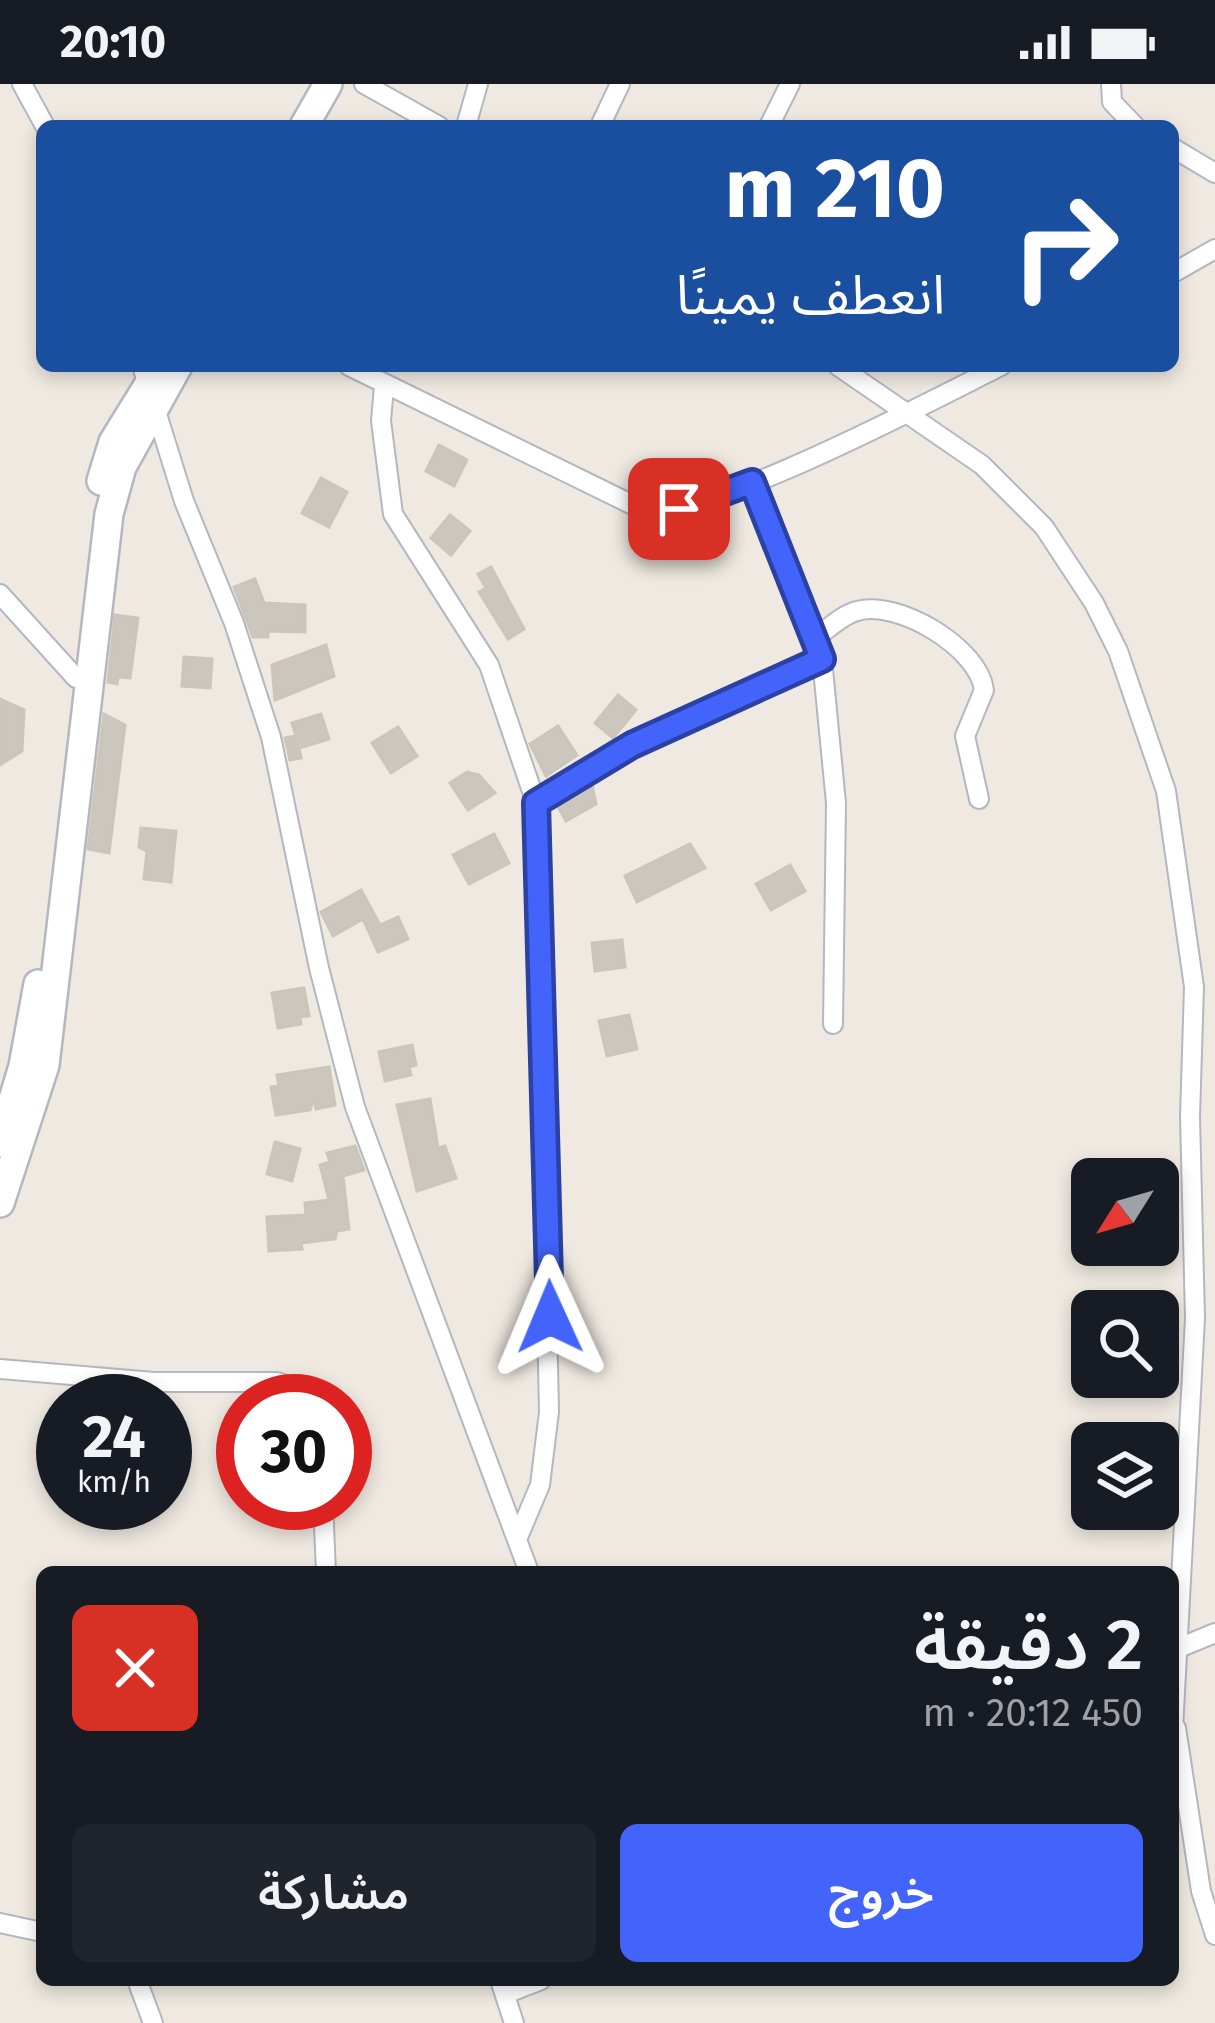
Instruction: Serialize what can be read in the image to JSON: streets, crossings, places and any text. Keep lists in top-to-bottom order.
{
  "north": "bottom left",
  "page": {
    "status": "20:10",
    "turn": ["210 m", "انعطف يمينًا"],
    "speed": "24 km/h",
    "limit": "30",
    "heading": ["2 دقيقة", "450 m · 20:12"],
    "buttons": ["خروج", "مشاركة"]
  }
}
